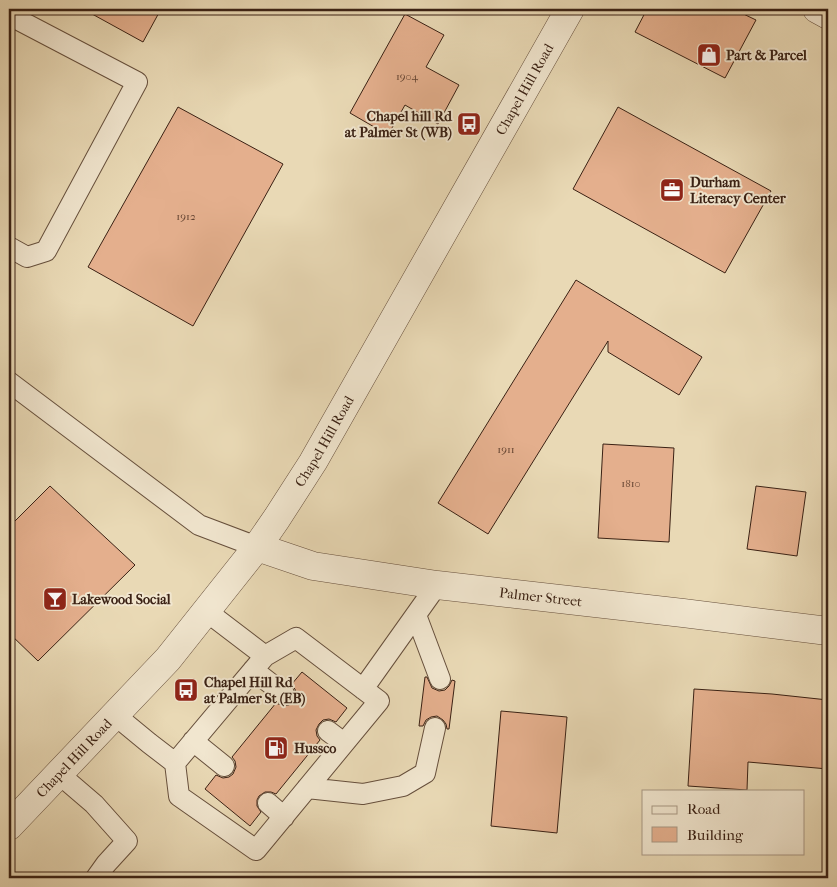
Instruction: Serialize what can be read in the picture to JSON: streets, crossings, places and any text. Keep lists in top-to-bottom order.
{
  "streets": {
    "street": ["Chapel Hill Road", "Palmer Street"]
  },
  "crossings": [
    ["Chapel Hill Road", "Palmer Street"]
  ],
  "places": {
    "shop": ["Part & Parcel"],
    "bus stop": ["Chapel hill Rd at Palmer St (WB)", "Chapel Hill Rd at Palmer St (EB)"],
    "office": ["Durham Literacy Center"],
    "bar": ["Lakewood Social"],
    "fuel station": ["Hussco"]
  },
  "house_numbers": [
    "1904",
    "1912",
    "1911",
    "1810"
  ],
  "legend": ["Road", "Building"]
}
